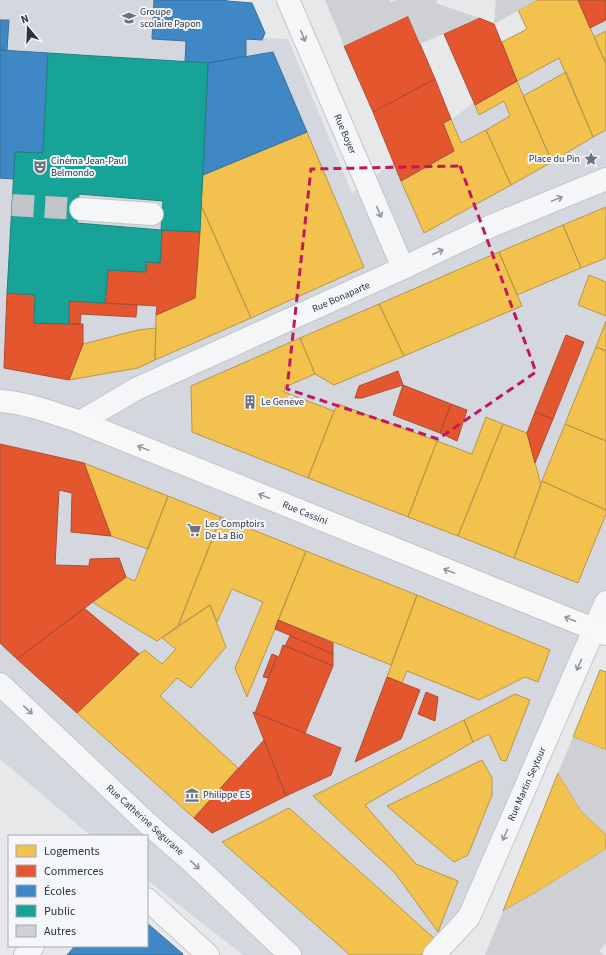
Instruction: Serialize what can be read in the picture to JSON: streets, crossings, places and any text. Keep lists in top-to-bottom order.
{
  "streets": {
    "main road": ["Rue Cassini"],
    "street": [
      "Rue Boyer",
      "Rue Bonaparte",
      "Rue Martin Seytour",
      "Rue Catherine Segurane"
    ]
  },
  "crossings": [
    ["Rue Boyer", "Rue Bonaparte"],
    ["Rue Bonaparte", "Rue Cassini"],
    ["Rue Cassini", "Rue Martin Seytour"]
  ],
  "one_way": [
    "Rue Boyer",
    "Rue Bonaparte",
    "Rue Cassini",
    "Rue Martin Seytour",
    "Rue Catherine Segurane"
  ],
  "places": {
    "school or university": ["Groupe scolaire Papon"],
    "place": ["Place du Pin"],
    "theatre": ["Cinéma Jean-Paul Belmondo"],
    "building": ["Le Genève"],
    "supermarket": ["Les Comptoirs De La Bio"],
    "museum": ["Philippe ES"]
  },
  "legend": [
    "Logements",
    "Commerces",
    "Écoles",
    "Public",
    "Autres"
  ],
  "north": "top"
}
